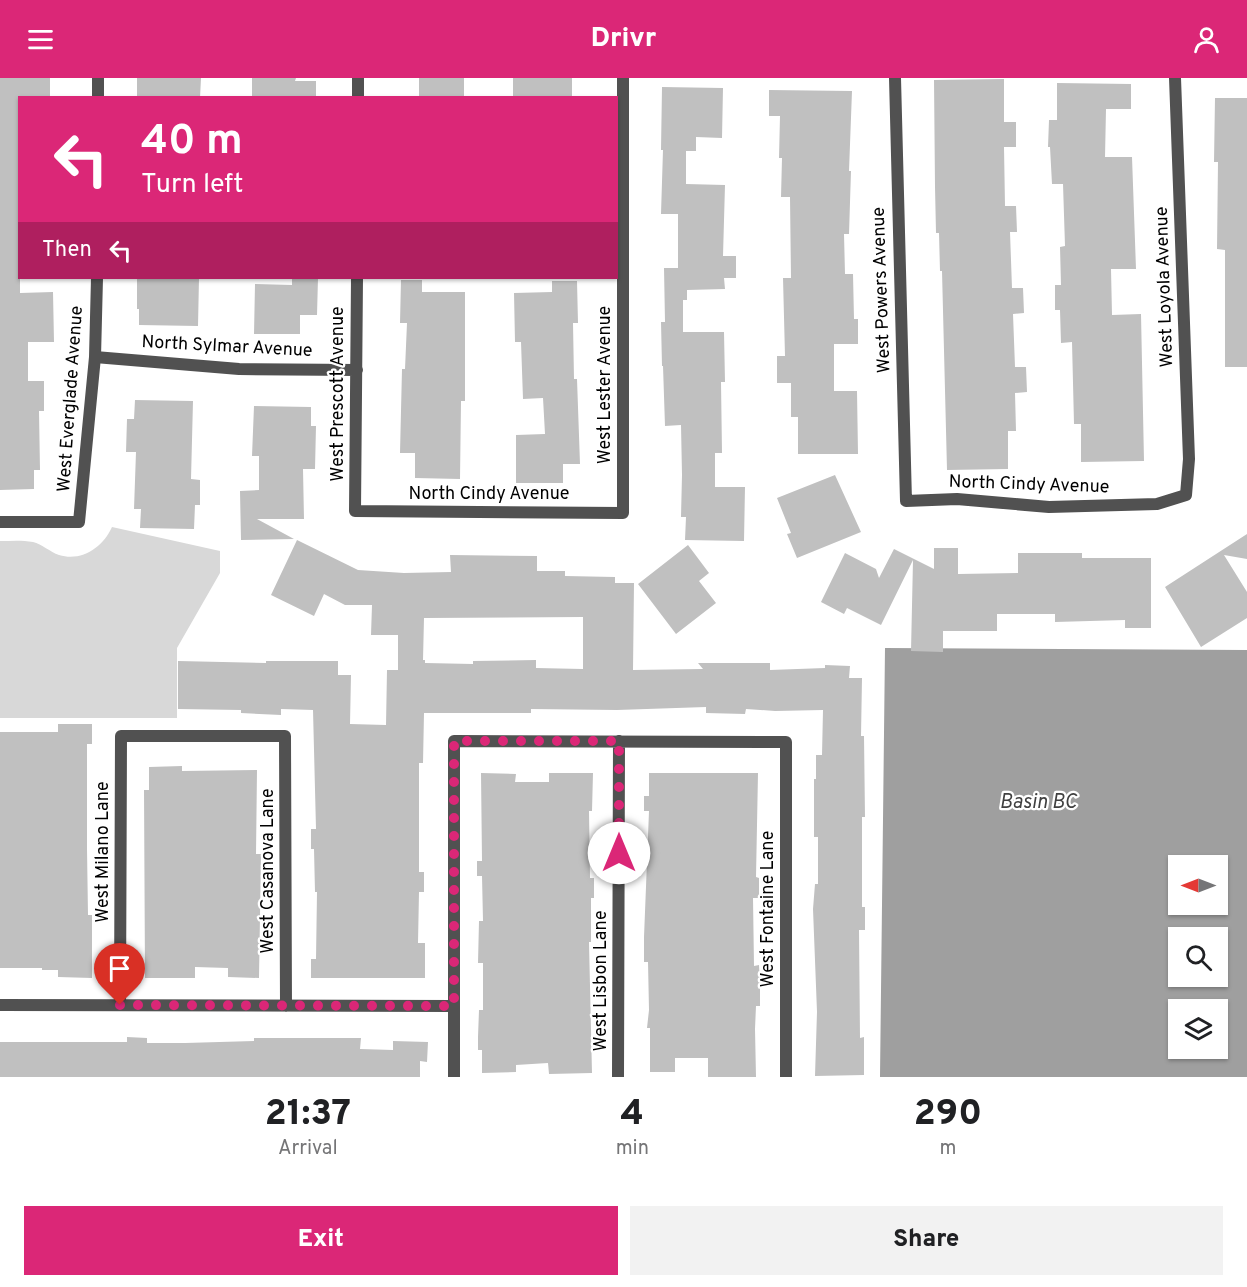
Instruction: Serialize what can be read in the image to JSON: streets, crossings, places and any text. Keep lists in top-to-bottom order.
{
  "streets": {
    "street": [
      "West Loyola Avenue",
      "West Powers Avenue",
      "North Sylmar Avenue",
      "West Lester Avenue",
      "West Prescott Avenue",
      "West Everglade Avenue",
      "North Cindy Avenue",
      "West Milano Lane",
      "West Casanova Lane",
      "West Fontaine Lane",
      "West Lisbon Lane"
    ]
  },
  "crossings": [
    ["West Loyola Avenue", "North Cindy Avenue"],
    ["West Powers Avenue", "North Cindy Avenue"],
    ["North Sylmar Avenue", "West Prescott Avenue"],
    ["North Sylmar Avenue", "West Everglade Avenue"],
    ["West Lester Avenue", "North Cindy Avenue"],
    ["West Prescott Avenue", "North Cindy Avenue"],
    ["West Milano Lane", "West Casanova Lane"],
    ["West Fontaine Lane", "West Lisbon Lane"]
  ],
  "water": ["Basin BC"],
  "north": "left",
  "page": {
    "header": "Drivr",
    "turn": ["40 m", "Turn left"],
    "then": "Then",
    "eta": [
      "21:37",
      "Arrival",
      "4",
      "min",
      "290",
      "m"
    ],
    "buttons": ["Exit", "Share"]
  }
}
